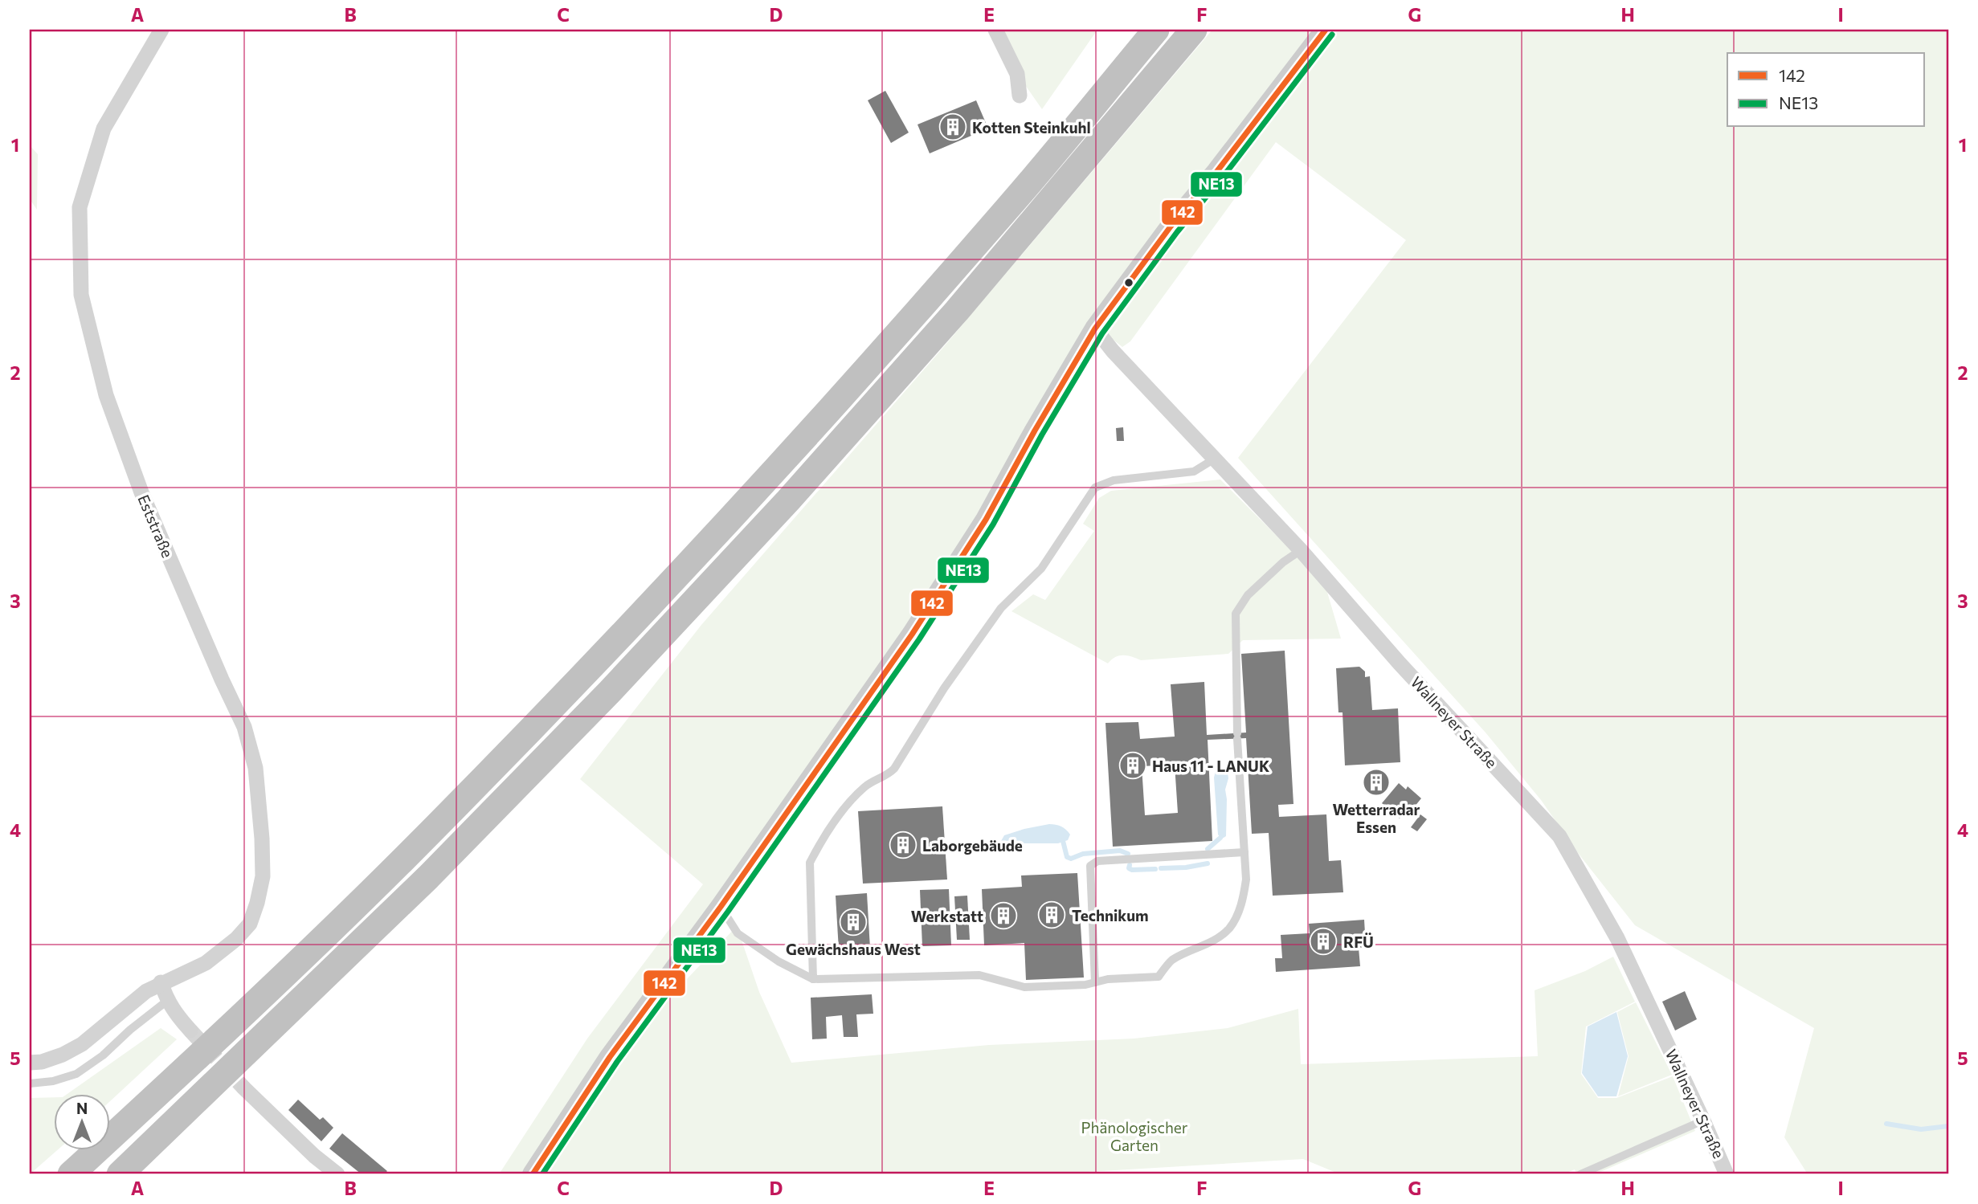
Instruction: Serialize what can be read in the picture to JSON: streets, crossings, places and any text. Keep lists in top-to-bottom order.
{
  "streets": {
    "street": ["Eststraße", "Wallneyer Straße"]
  },
  "parks": ["Phänologischer Garten"],
  "places": {
    "building": [
      "Kotten Steinkuhl",
      "Haus 11 - LANUK",
      "Wetterradar Essen",
      "Laborgebäude",
      "Technikum",
      "Werkstatt",
      "Gewächshaus West",
      "RFÜ"
    ]
  },
  "lines": ["transit line 142", "transit line NE13"],
  "legend": ["142", "NE13"],
  "north": "top",
  "grid": {
    "columns": [
      "A",
      "B",
      "C",
      "D",
      "E",
      "F",
      "G",
      "H",
      "I"
    ],
    "rows": [
      "1",
      "2",
      "3",
      "4",
      "5"
    ]
  }
}
